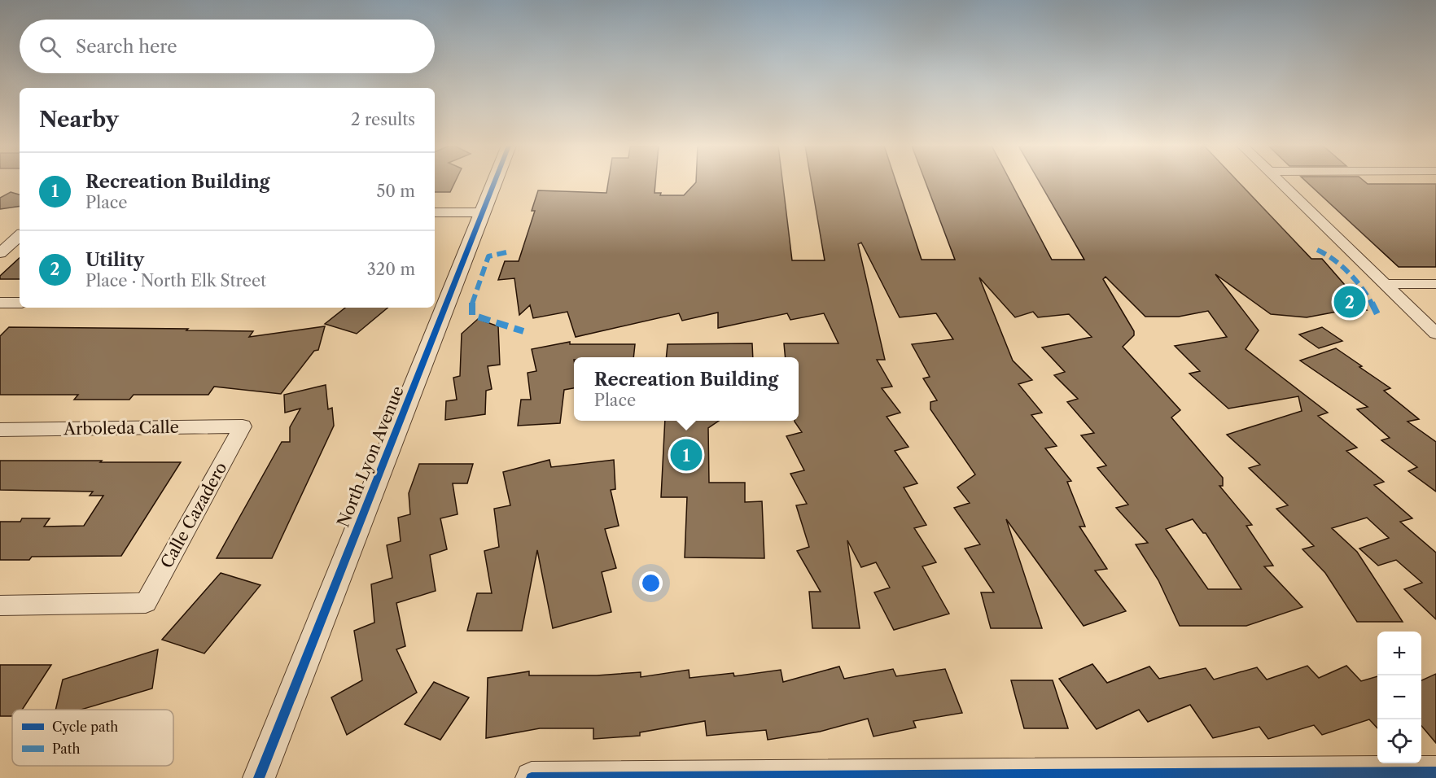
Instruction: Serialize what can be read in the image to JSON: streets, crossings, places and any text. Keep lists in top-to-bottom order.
{
  "streets": {
    "street": ["Arboleda Calle", "North Lyon Avenue", "Calle Cazadero"]
  },
  "crossings": [
    ["Arboleda Calle", "Calle Cazadero"]
  ],
  "legend": ["Cycle path", "Path"],
  "page": {
    "search": "Search here",
    "heading": ["Nearby", "2 results"],
    "list": [
      {
        "mark": "1",
        "name": "Recreation Building",
        "note": "Place",
        "value": "50 m"
      },
      {
        "mark": "2",
        "name": "Utility",
        "note": "Place · North Elk Street",
        "value": "320 m"
      }
    ],
    "pins": ["2", "1"],
    "popup": ["Recreation Building", "Place"],
    "map_buttons": ["+", "−"]
  }
}
